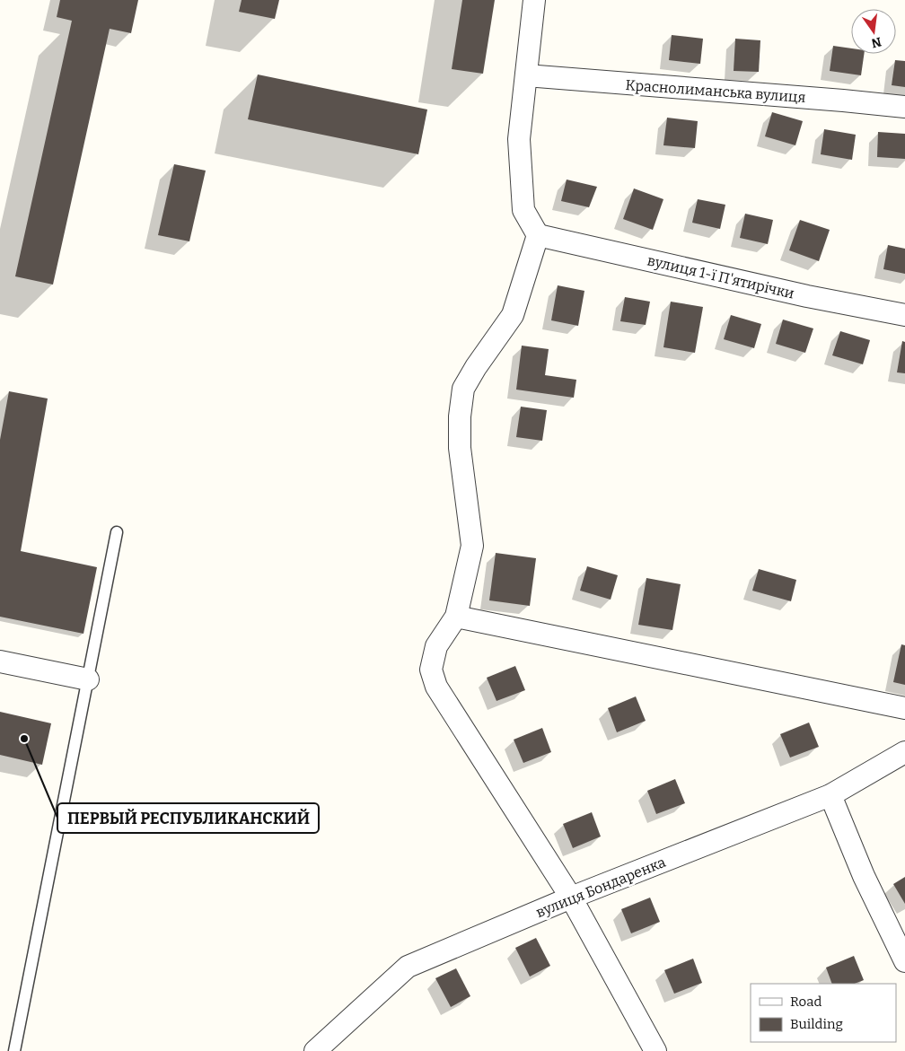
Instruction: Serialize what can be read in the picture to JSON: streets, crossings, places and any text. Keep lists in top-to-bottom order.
{
  "streets": {
    "street": ["Краснолиманська вулиця", "вулиця 1-ї П'ятирічки", "вулиця Бондаренка"]
  },
  "places": ["ПЕРВЫЙ РЕСПУБЛИКАНСКИЙ"],
  "legend": ["Road", "Building"],
  "north": "bottom"
}
